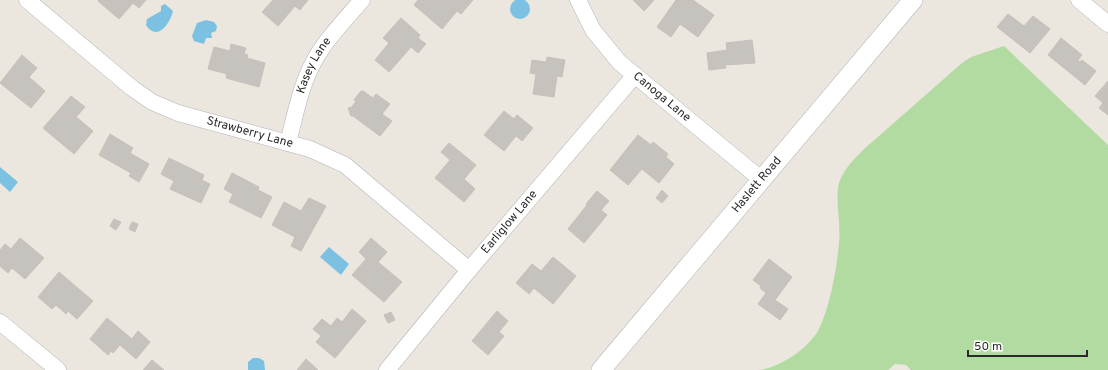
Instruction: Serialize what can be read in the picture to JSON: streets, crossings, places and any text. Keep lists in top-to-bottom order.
{
  "streets": {
    "street": [
      "Kasey Lane",
      "Canoga Lane",
      "Strawberry Lane",
      "Haslett Road",
      "Earliglow Lane"
    ]
  },
  "crossings": [
    ["Kasey Lane", "Strawberry Lane"],
    ["Canoga Lane", "Haslett Road"],
    ["Canoga Lane", "Earliglow Lane"],
    ["Strawberry Lane", "Earliglow Lane"]
  ],
  "scale_bar": "50 m"
}
